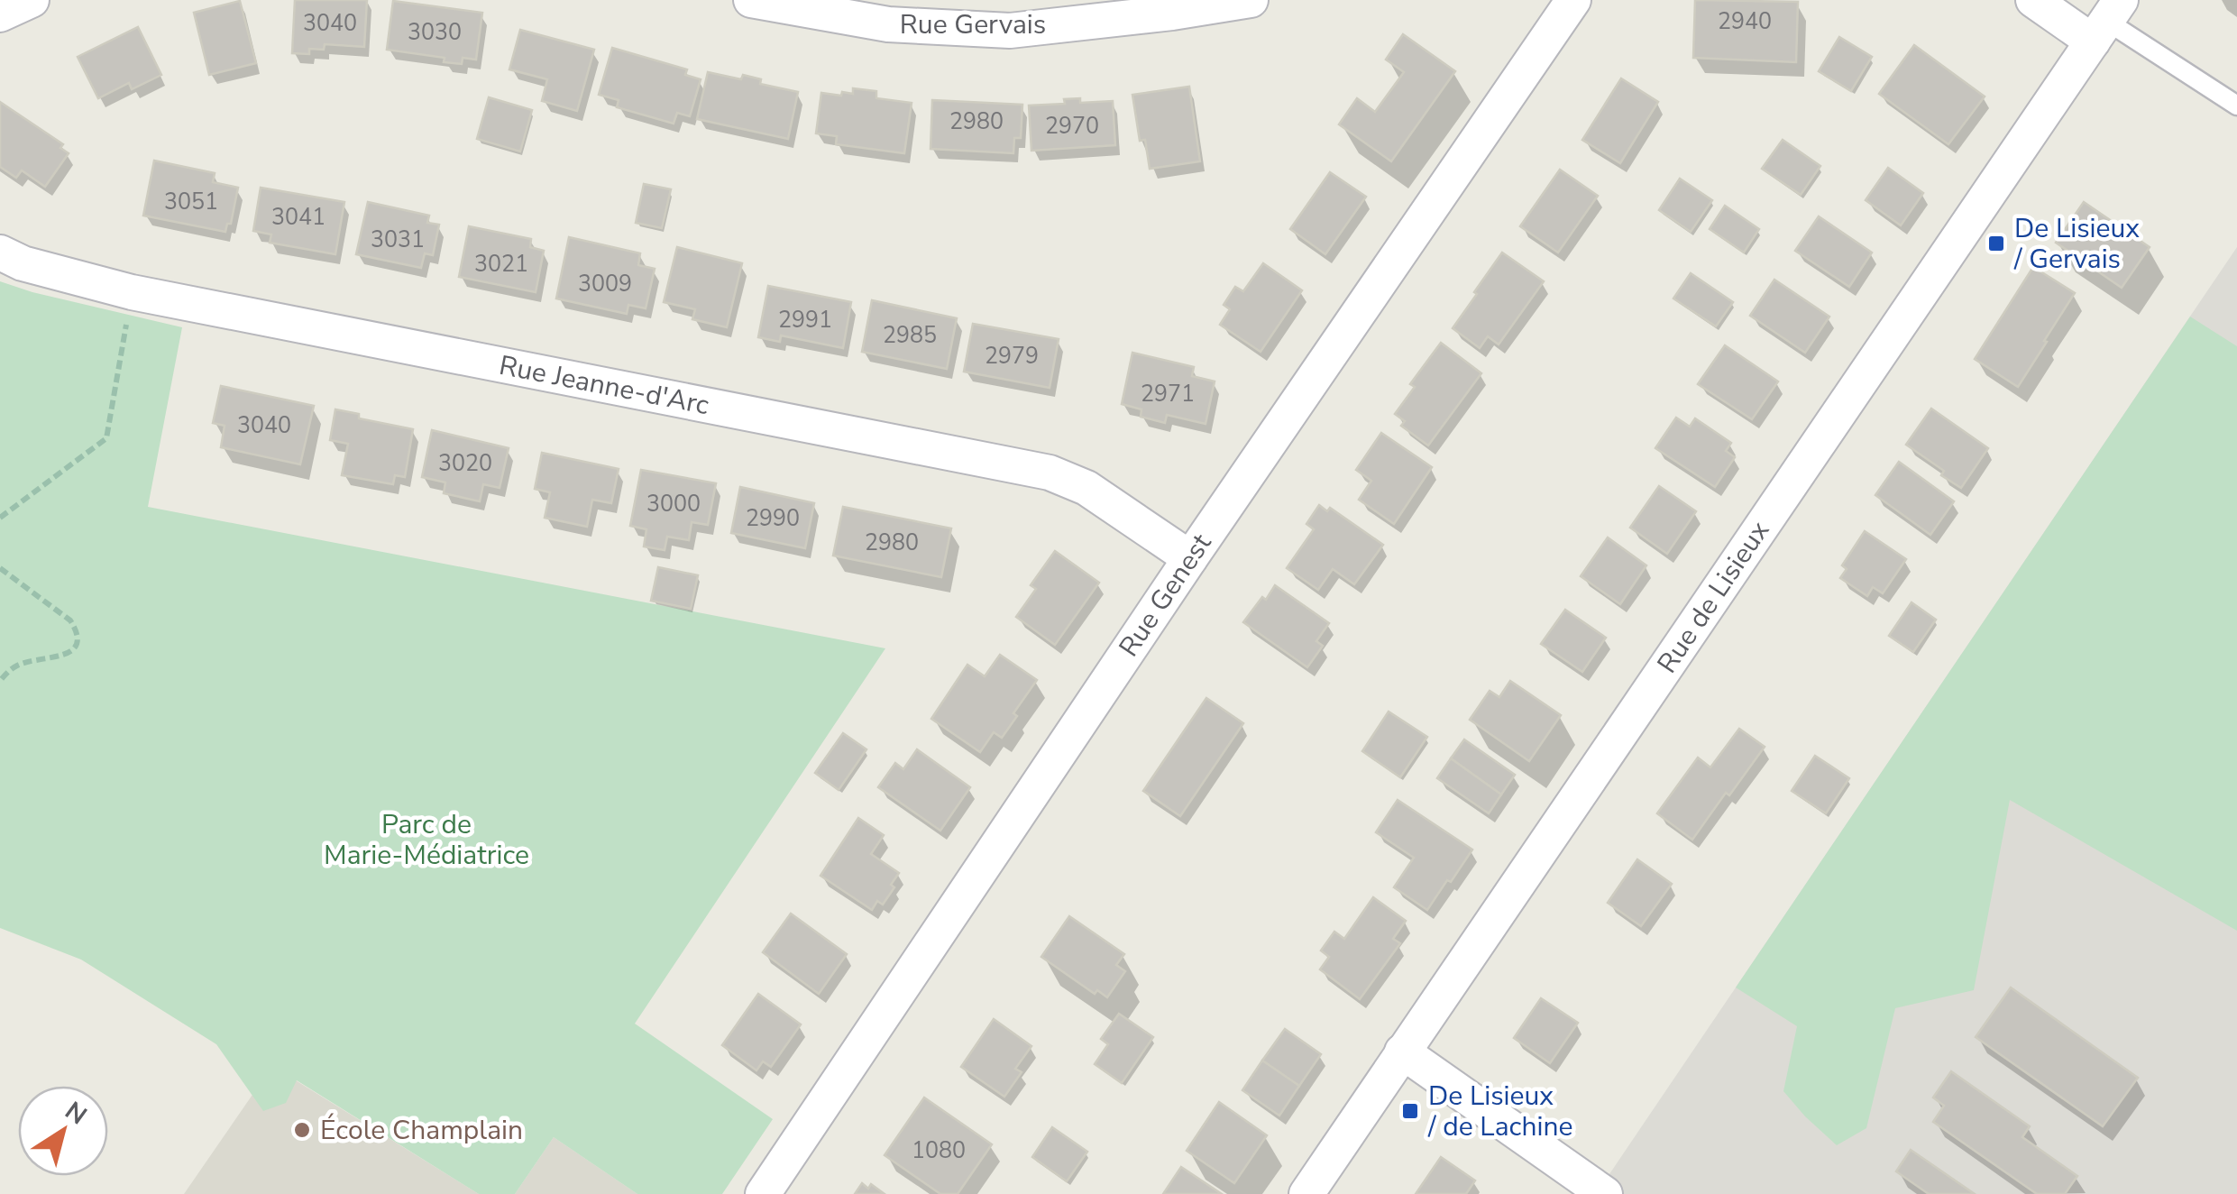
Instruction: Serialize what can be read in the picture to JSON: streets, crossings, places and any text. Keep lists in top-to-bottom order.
{
  "streets": {
    "street": [
      "Rue Gervais",
      "Rue Jeanne-d'Arc",
      "Rue Genest",
      "Rue de Lisieux"
    ]
  },
  "crossings": [
    ["Rue Jeanne-d'Arc", "Rue Genest"]
  ],
  "parks": ["Parc de Marie-Médiatrice"],
  "places": {
    "transit": ["De Lisieux / Gervais", "De Lisieux / de Lachine"],
    "other": ["École Champlain"]
  },
  "house_numbers": [
    "2940",
    "3040",
    "3030",
    "2980",
    "2970",
    "3051",
    "3041",
    "3031",
    "3021",
    "3009",
    "2991",
    "2985",
    "2979",
    "2971",
    "3040",
    "3020",
    "3000",
    "2990",
    "2980",
    "1080"
  ],
  "north": "top right"
}
